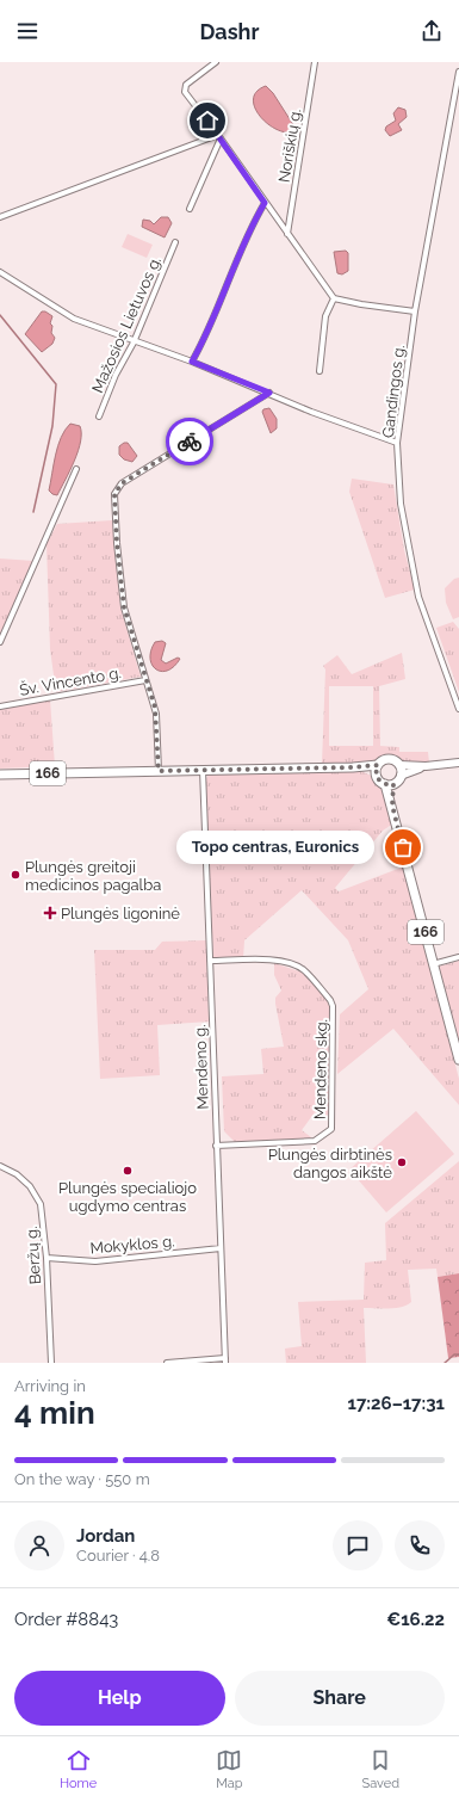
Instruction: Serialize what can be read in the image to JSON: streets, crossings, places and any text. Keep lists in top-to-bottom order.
{
  "streets": {
    "main road": ["166"],
    "street": [
      "Noriškių g.",
      "Mažosios Lietuvos g.",
      "Gandingos g.",
      "Šv. Vincento g.",
      "Mendeno g.",
      "Mendeno skg.",
      "Mokyklos g.",
      "Beržų g."
    ]
  },
  "crossings": [
    ["166", "Mendeno g."],
    ["Mendeno g.", "Mendeno skg."],
    ["Mendeno g.", "Mokyklos g."],
    ["Mokyklos g.", "Beržų g."]
  ],
  "places": {
    "other": [
      "Topo centras, Euronics",
      "Plungės greitoji medicinos pagalba",
      "Plungės dirbtinės dangos aikštė",
      "Plungės specialiojo ugdymo centras"
    ],
    "health": ["Plungės ligoninė"]
  },
  "page": {
    "header": "Dashr",
    "bubble": "Topo centras, Euronics",
    "heading": ["4 min", "Arriving in", "17:26–17:31"],
    "panel": [
      "Jordan",
      "Courier · 4.8",
      "Order #8843",
      "€16.22"
    ],
    "bar": "On the way · 550 m",
    "buttons": ["Help", "Share"],
    "tabs": ["Home", "Map", "Saved"]
  }
}
